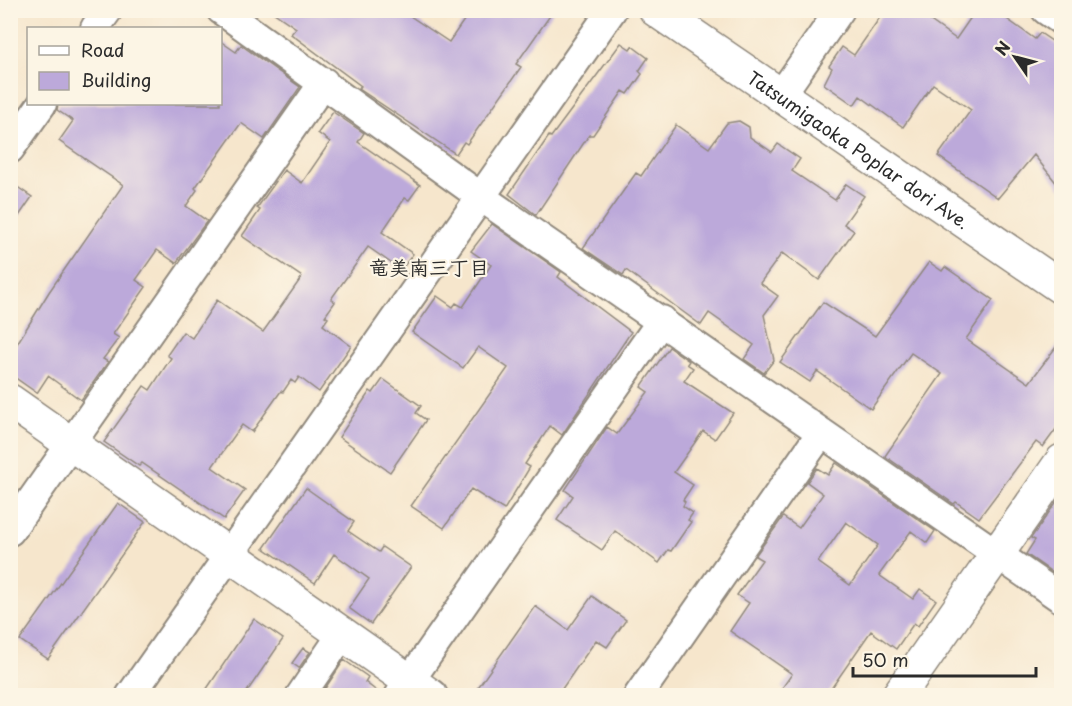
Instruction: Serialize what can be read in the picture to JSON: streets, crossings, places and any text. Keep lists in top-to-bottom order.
{
  "streets": {
    "street": ["Tatsumigaoka Poplar dori Ave."]
  },
  "districts": ["竜美南三丁目"],
  "legend": ["Road", "Building"],
  "scale_bar": "50 m",
  "north": "top left"
}
